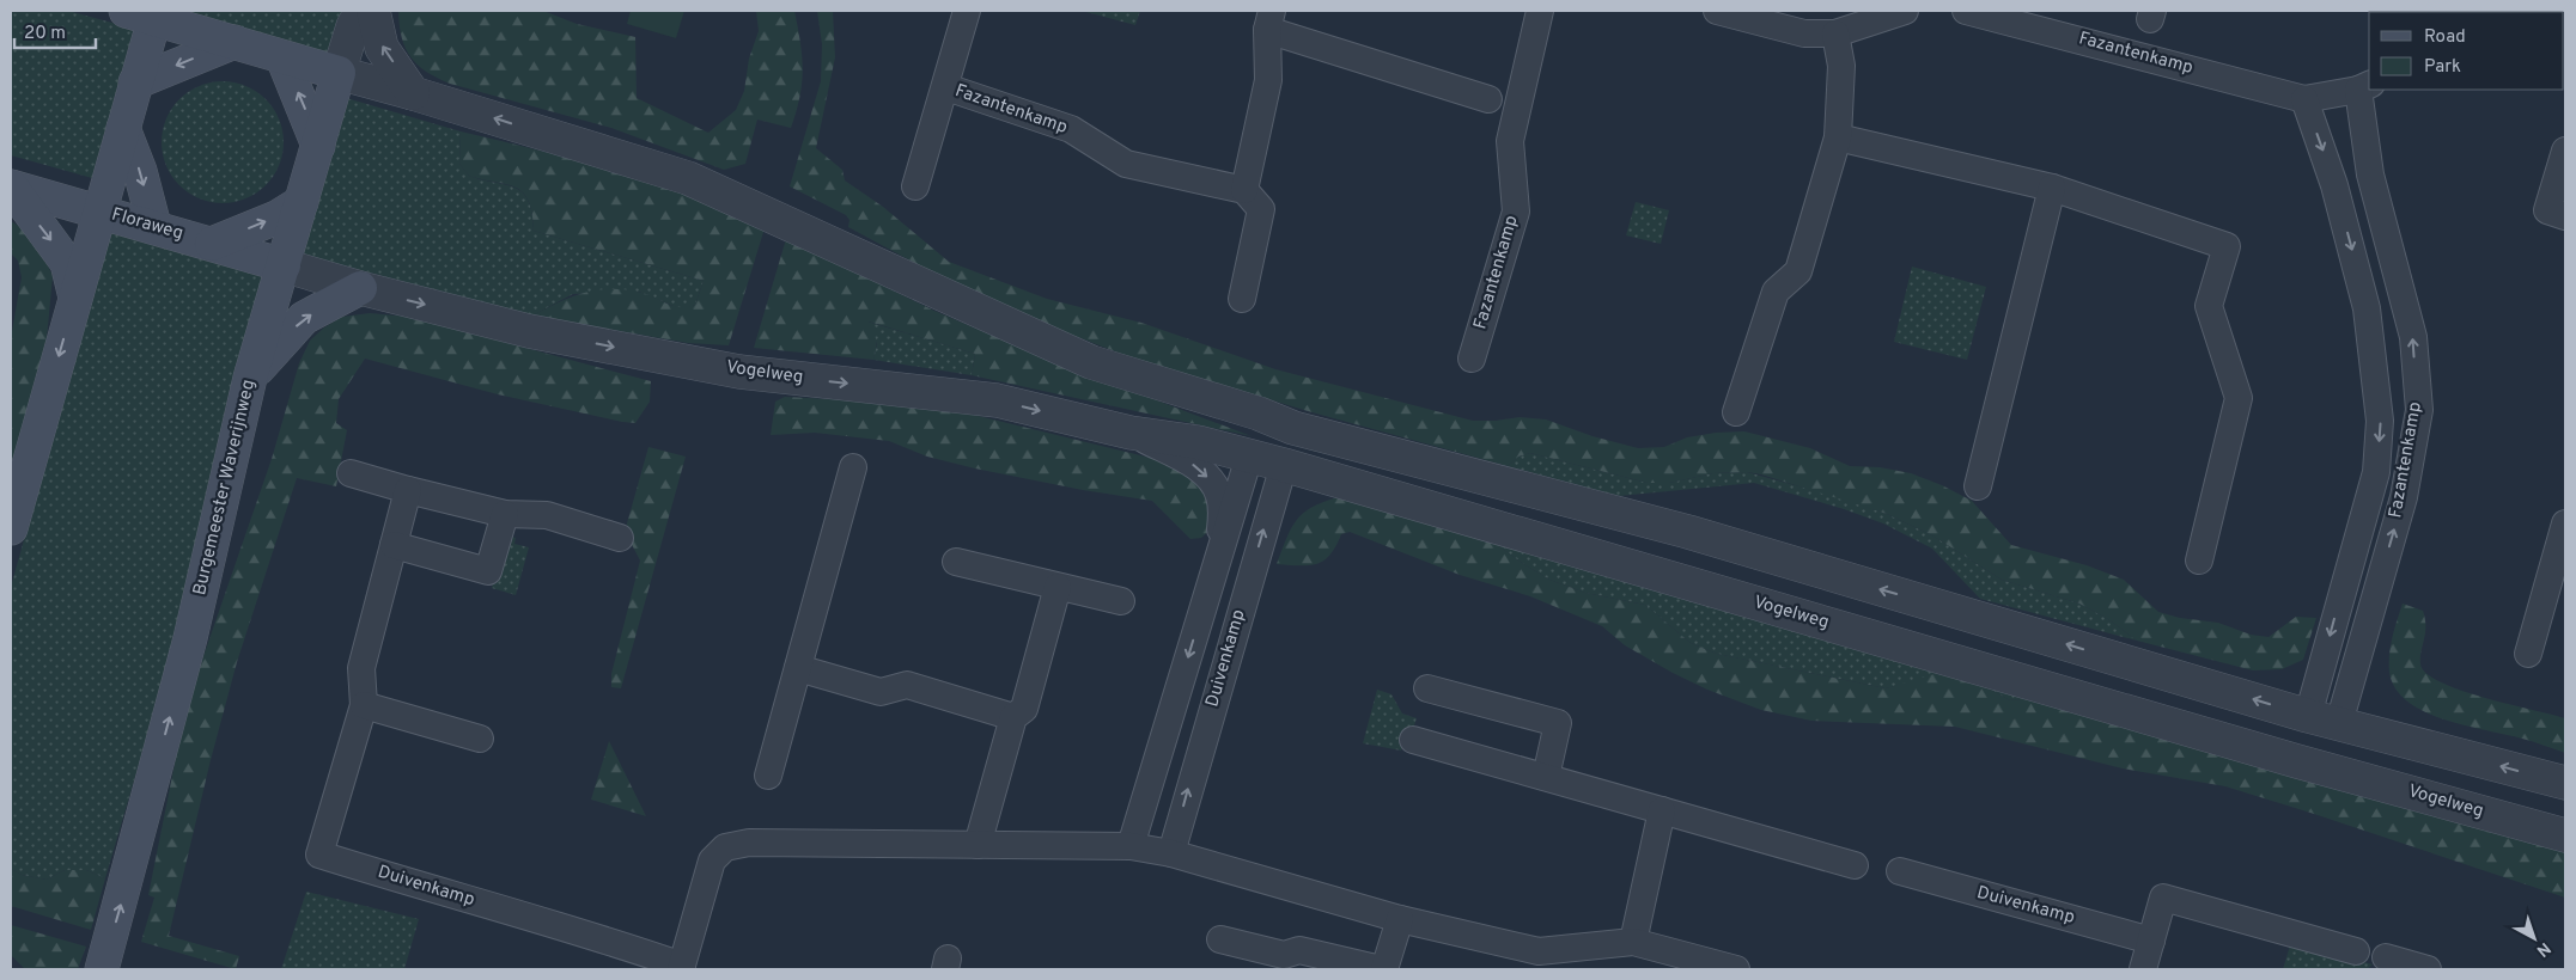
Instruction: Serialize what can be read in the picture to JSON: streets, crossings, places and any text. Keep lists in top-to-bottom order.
{
  "streets": {
    "main road": ["Floraweg", "Burgemeester Waverijnweg"],
    "street": ["Fazantenkamp", "Vogelweg", "Duivenkamp"]
  },
  "crossings": [
    ["Floraweg", "Vogelweg"],
    ["Floraweg", "Burgemeester Waverijnweg"],
    ["Vogelweg", "Burgemeester Waverijnweg"],
    ["Vogelweg", "Duivenkamp"]
  ],
  "one_way": ["Burgemeester Waverijnweg"],
  "legend": ["Road", "Park"],
  "scale_bar": "20 m",
  "north": "bottom right"
}
